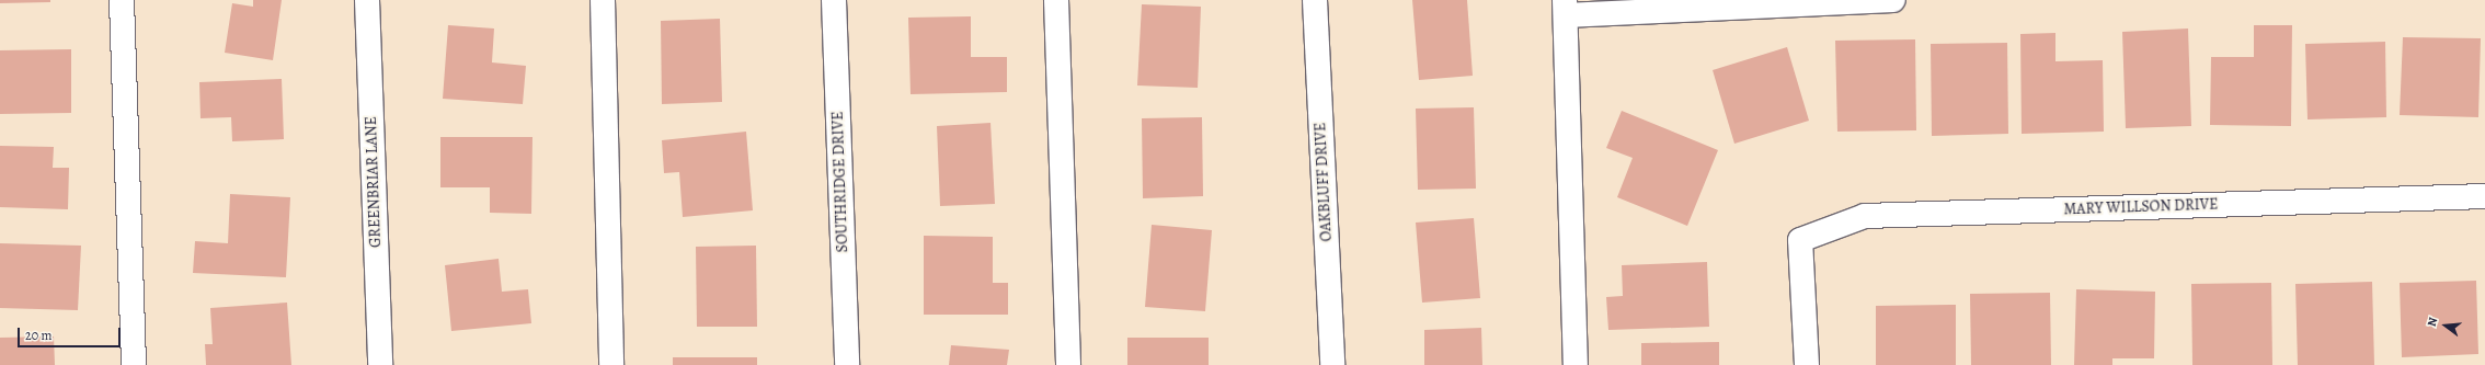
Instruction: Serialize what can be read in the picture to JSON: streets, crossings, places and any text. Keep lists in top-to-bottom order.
{
  "streets": {
    "street": [
      "GREENBRIAR LANE",
      "SOUTHRIDGE DRIVE",
      "OAKBLUFF DRIVE",
      "MARY WILLSON DRIVE"
    ]
  },
  "scale_bar": "20 m",
  "north": "left"
}
